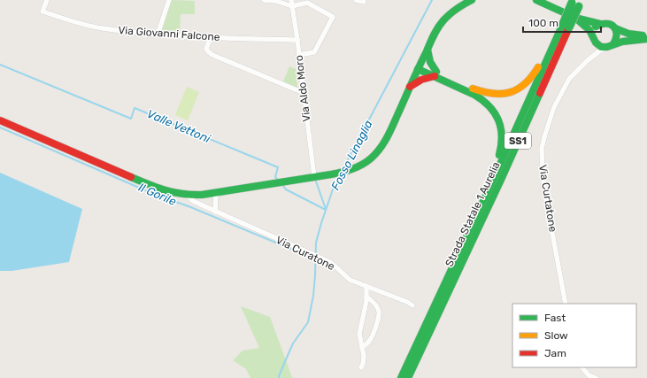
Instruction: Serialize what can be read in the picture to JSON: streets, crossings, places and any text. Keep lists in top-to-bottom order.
{
  "streets": {
    "main road": ["SS1", "Strada Statale 1 Aurelia"],
    "street": [
      "Via Giovanni Falcone",
      "Via Aldo Moro",
      "Via Curtatone",
      "Via Curatone"
    ]
  },
  "crossings": [
    ["Via Giovanni Falcone", "Via Aldo Moro"]
  ],
  "water": ["Valle Vettoni", "Fosso Linaglia", "Il Gorile"],
  "legend": ["Fast", "Slow", "Jam"],
  "scale_bar": "100 m"
}
